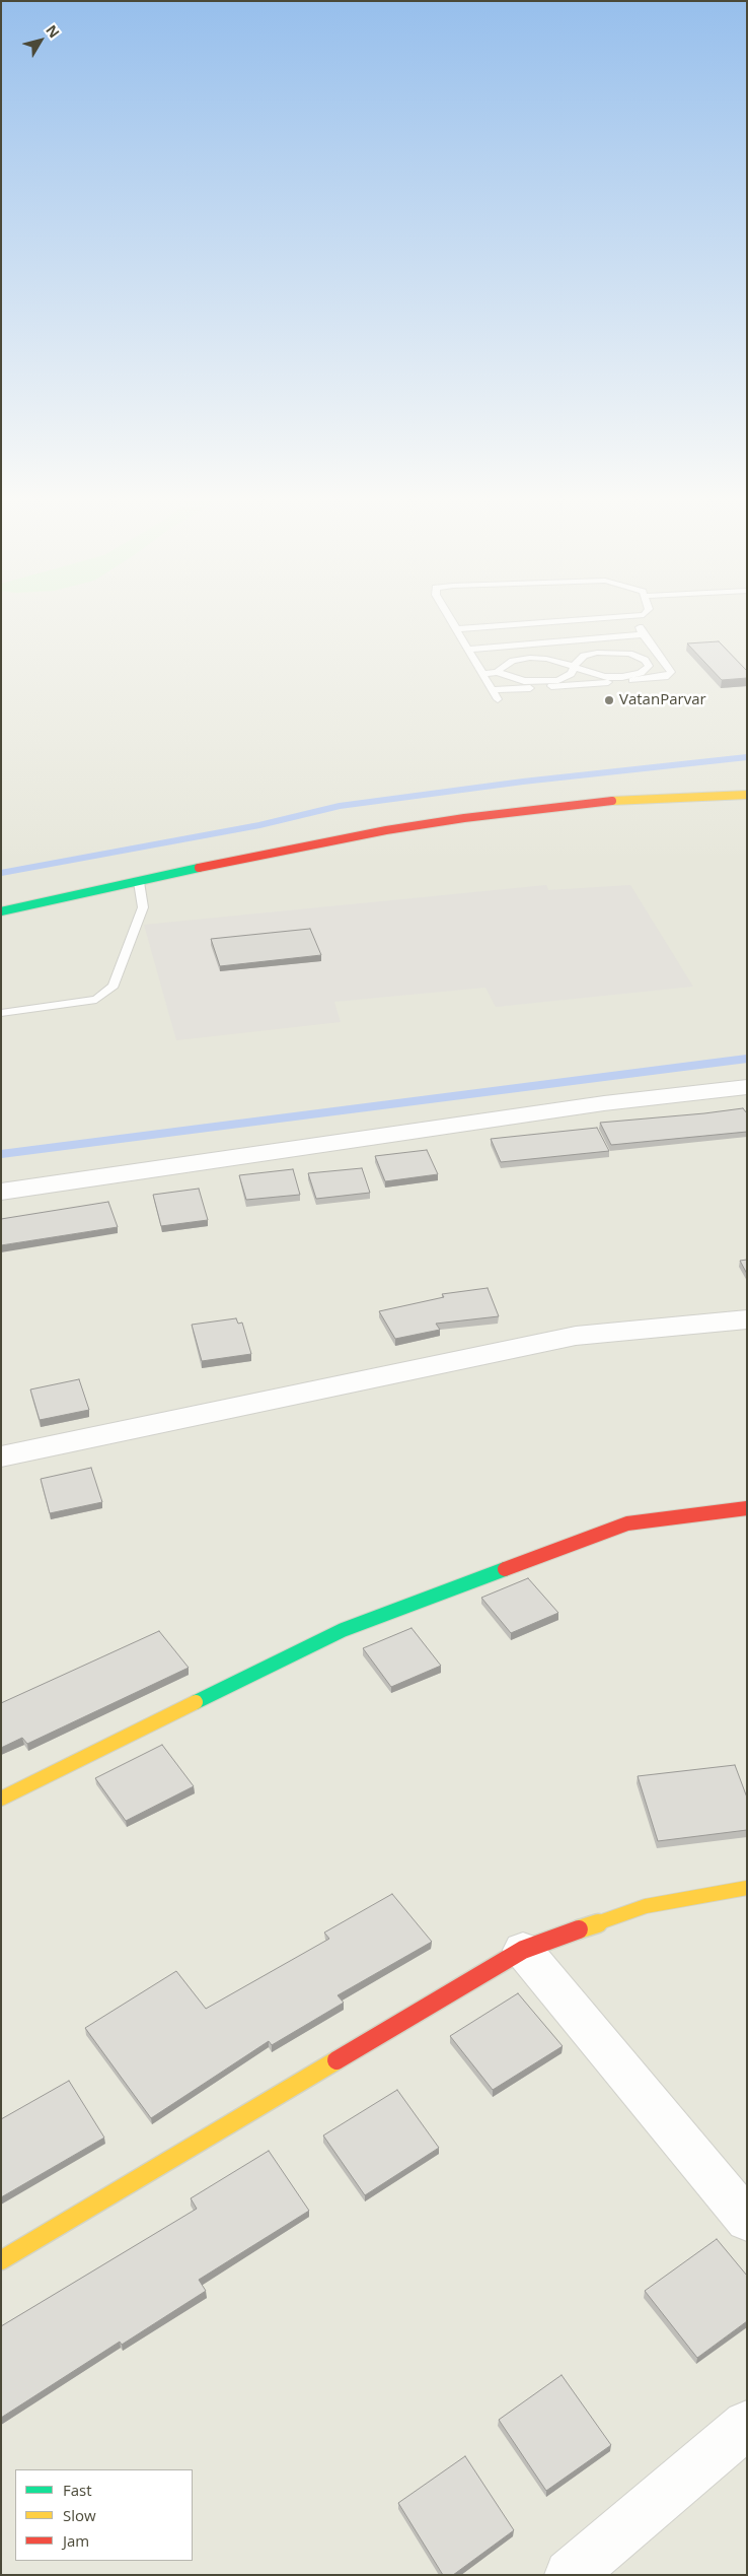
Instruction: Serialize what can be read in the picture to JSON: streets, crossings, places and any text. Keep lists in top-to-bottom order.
{
  "places": ["VatanParvar"],
  "legend": ["Fast", "Slow", "Jam"],
  "north": "top right"
}
